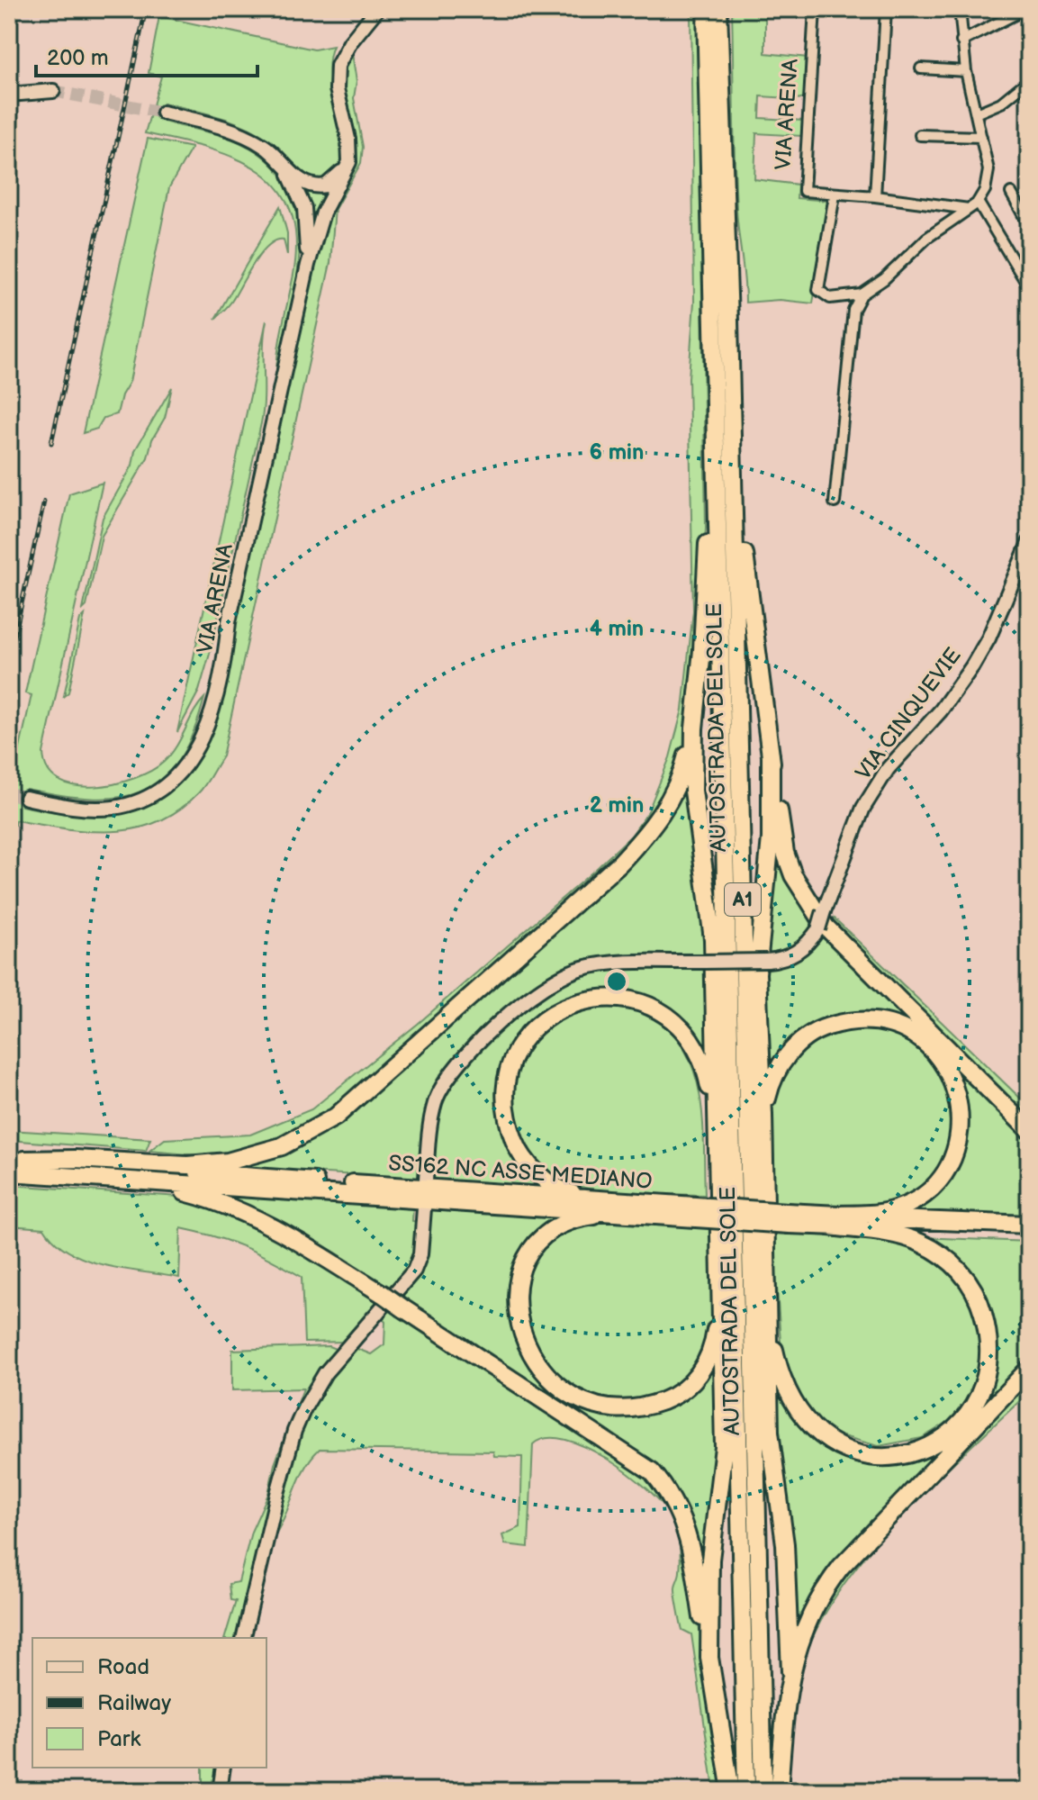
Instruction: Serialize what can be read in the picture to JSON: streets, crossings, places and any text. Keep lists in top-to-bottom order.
{
  "streets": {
    "highway": ["AUTOSTRADA DEL SOLE", "A1", "SS162 NC ASSE MEDIANO"],
    "street": ["VIA ARENA", "VIA CINQUEVIE"]
  },
  "legend": ["Road", "Railway", "Park"],
  "scale_bar": "200 m",
  "rings": ["6 min", "4 min", "2 min"]
}
